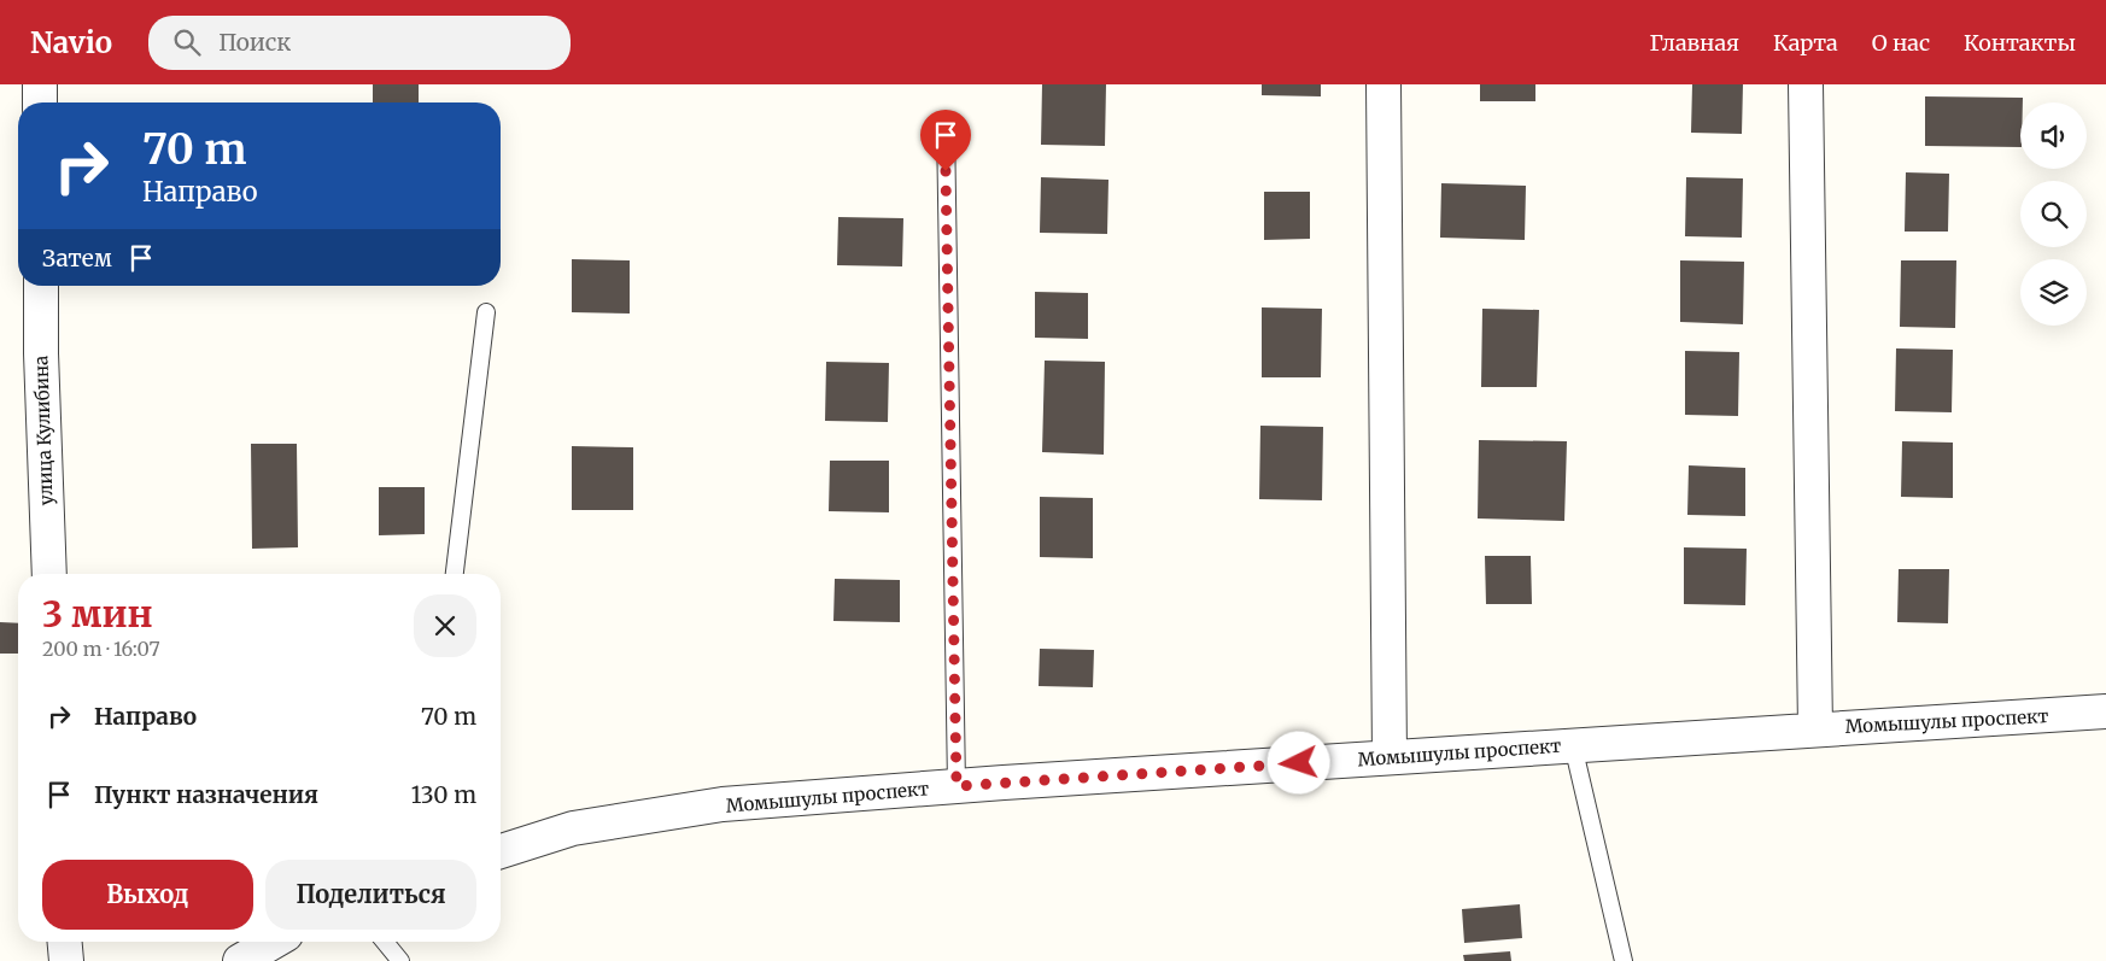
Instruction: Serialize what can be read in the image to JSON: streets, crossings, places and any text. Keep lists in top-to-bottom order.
{
  "streets": {
    "street": ["улица Кулибина", "Момышулы проспект"]
  },
  "page": {
    "header": "Navio",
    "search": "Поиск",
    "nav": [
      "Главная",
      "Карта",
      "О нас",
      "Контакты"
    ],
    "turn": ["70 m", "Направо"],
    "then": "Затем",
    "heading": ["3 мин", "200 m · 16:07"],
    "list": [
      {
        "name": "Направо",
        "value": "70 m"
      },
      {
        "name": "Пункт назначения",
        "value": "130 m"
      }
    ],
    "buttons": ["Выход", "Поделиться"]
  }
}
